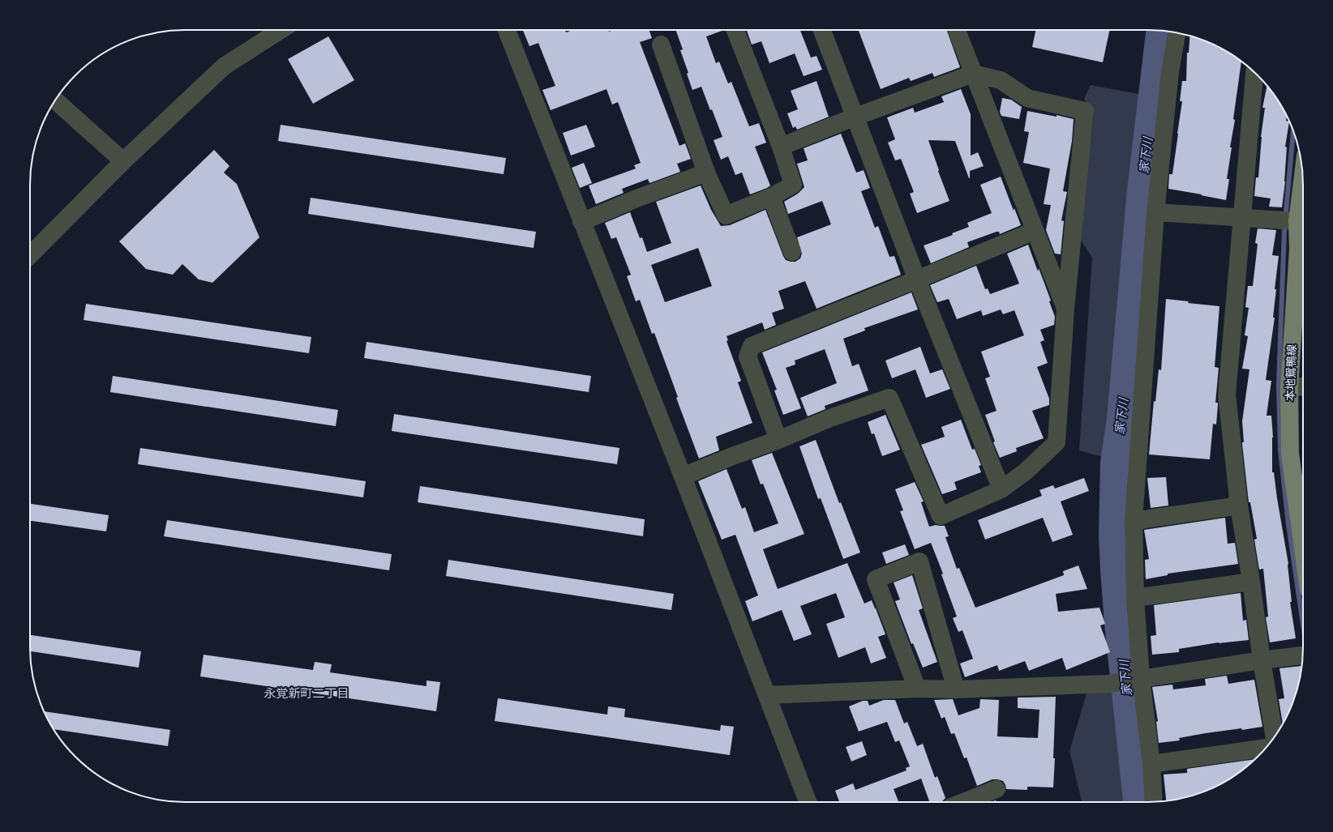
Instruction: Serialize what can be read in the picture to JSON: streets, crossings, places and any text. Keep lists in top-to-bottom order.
{
  "streets": {
    "main road": ["本地鴛鴨線"]
  },
  "districts": ["永覚新町二丁目"],
  "water": ["家下川"]
}
